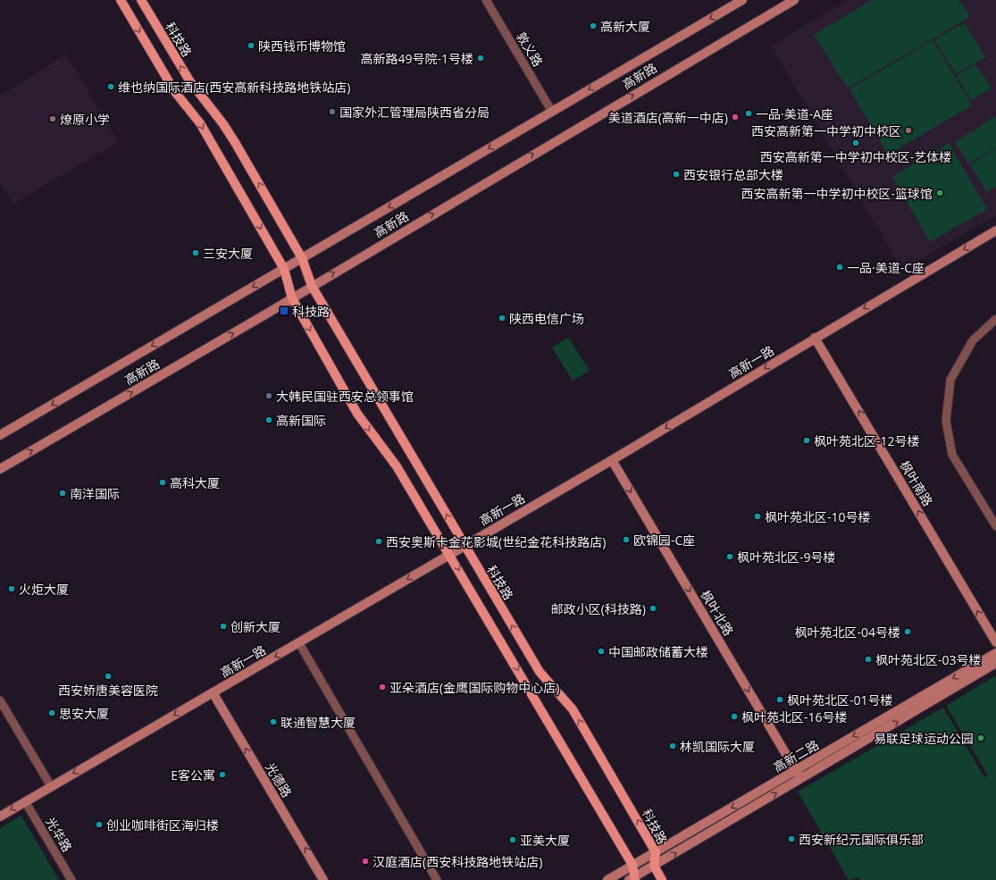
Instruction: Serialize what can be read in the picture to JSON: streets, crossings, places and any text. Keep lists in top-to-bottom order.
{
  "streets": {
    "main road": ["科技路"],
    "street": [
      "敦义路",
      "高新路",
      "高新一路",
      "枫叶南路",
      "枫叶北路",
      "高新二路",
      "光德路",
      "光华路"
    ]
  },
  "crossings": [
    ["科技路", "高新路"],
    ["科技路", "高新一路"],
    ["科技路", "高新二路"],
    ["敦义路", "高新路"],
    ["高新一路", "枫叶南路"],
    ["高新一路", "枫叶北路"],
    ["高新一路", "光德路"],
    ["高新一路", "光华路"],
    ["枫叶北路", "高新二路"]
  ],
  "one_way": [
    "高新一路",
    "枫叶南路",
    "枫叶北路",
    "光德路"
  ],
  "places": {
    "other": [
      "高新大厦",
      "陕西钱币博物馆",
      "高新路49号院-1号楼",
      "维也纳国际酒店(西安高新科技路地铁站店)",
      "国家外汇管理局陕西省分局",
      "一品·美道-A座",
      "美道酒店(高新一中店)",
      "燎原小学",
      "西安高新第一中学初中校区",
      "西安高新第一中学初中校区-艺体楼",
      "西安银行总部大楼",
      "西安高新第一中学初中校区-篮球馆",
      "三安大厦",
      "一品·美道-C座",
      "陕西电信广场",
      "大韩民国驻西安总领事馆",
      "高新国际",
      "枫叶苑北区-12号楼",
      "高科大厦",
      "南洋国际",
      "枫叶苑北区-10号楼",
      "欧锦园-C座",
      "西安奥斯卡金花影城(世纪金花科技路店)",
      "枫叶苑北区-9号楼",
      "火炬大厦",
      "邮政小区(科技路)",
      "创新大厦",
      "枫叶苑北区-04号楼",
      "中国邮政储蓄大楼",
      "枫叶苑北区-03号楼",
      "西安娇唐美容医院",
      "亚朵酒店(金鹰国际购物中心店)",
      "枫叶苑北区-01号楼",
      "思安大厦",
      "枫叶苑北区-16号楼",
      "联通智慧大厦",
      "易联足球运动公园",
      "林凯国际大厦",
      "E客公寓",
      "创业咖啡街区海归楼",
      "西安新纪元国际俱乐部",
      "亚美大厦",
      "汉庭酒店(西安科技路地铁站店)"
    ],
    "transit": ["科技路"]
  }
}
